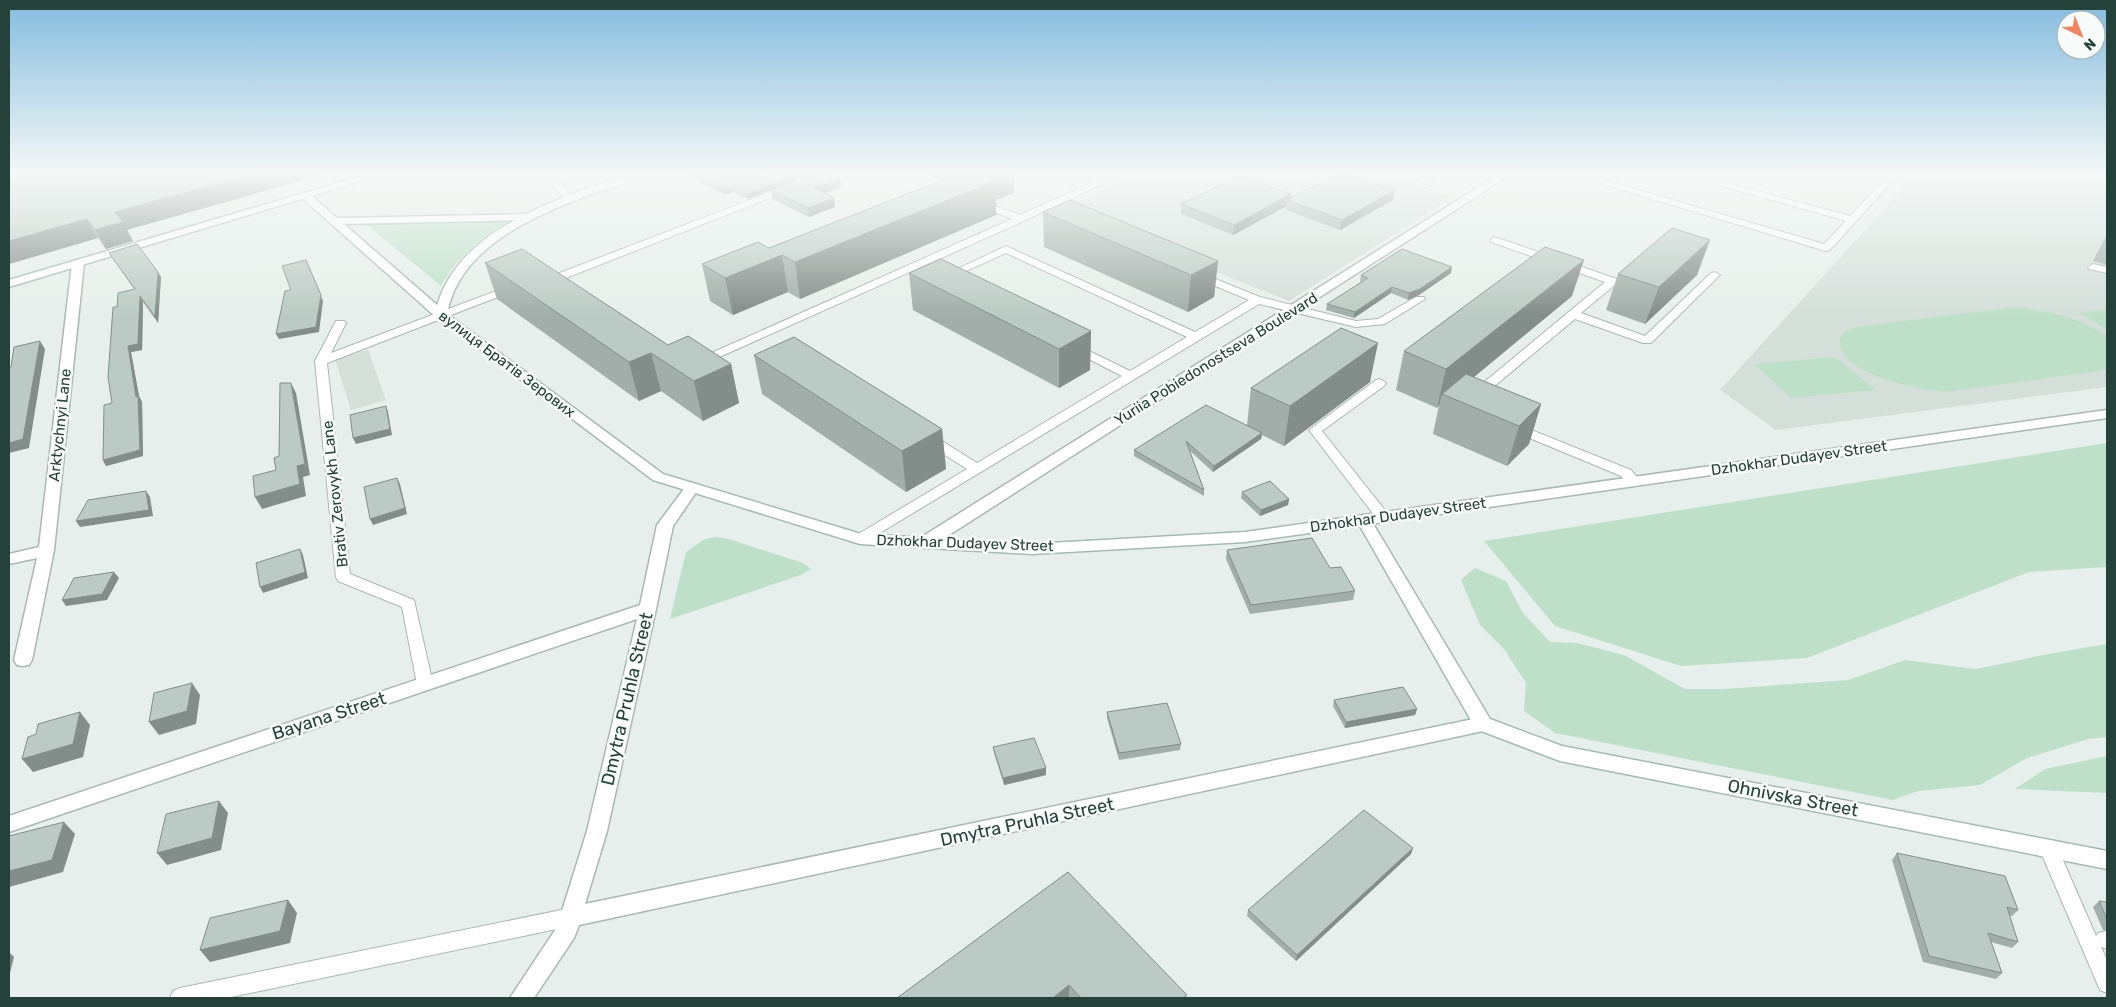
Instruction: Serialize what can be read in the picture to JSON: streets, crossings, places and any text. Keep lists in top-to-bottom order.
{
  "streets": {
    "street": [
      "Yuriia Pobiedonostseva Boulevard",
      "вулиця Братів Зерових",
      "Arktychnyi Lane",
      "Dzhokhar Dudayev Street",
      "Dmytra Pruhla Street",
      "Bayana Street",
      "Ohnivska Street"
    ],
    "lane": ["Brativ Zerovykh Lane"]
  },
  "crossings": [
    ["Yuriia Pobiedonostseva Boulevard", "Dzhokhar Dudayev Street"],
    ["вулиця Братів Зерових", "Dzhokhar Dudayev Street"],
    ["вулиця Братів Зерових", "Dmytra Pruhla Street"],
    ["Dzhokhar Dudayev Street", "Dmytra Pruhla Street"],
    ["Brativ Zerovykh Lane", "Bayana Street"],
    ["Dmytra Pruhla Street", "Bayana Street"],
    ["Dmytra Pruhla Street", "Ohnivska Street"]
  ],
  "north": "bottom right"
}
